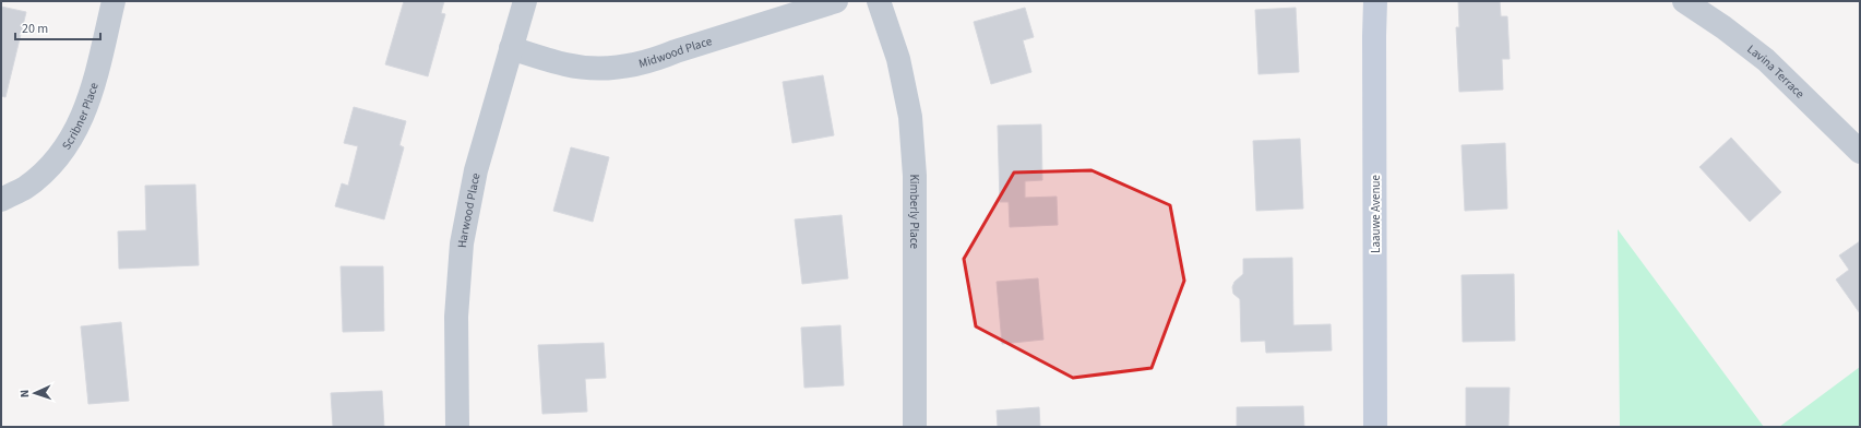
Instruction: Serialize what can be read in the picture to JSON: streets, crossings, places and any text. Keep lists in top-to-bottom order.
{
  "streets": {
    "street": [
      "Midwood Place",
      "Lavina Terrace",
      "Scribner Place",
      "Harwood Place",
      "Kimberly Place",
      "Laauwe Avenue"
    ]
  },
  "crossings": [
    ["Midwood Place", "Harwood Place"]
  ],
  "scale_bar": "20 m",
  "north": "left"
}
